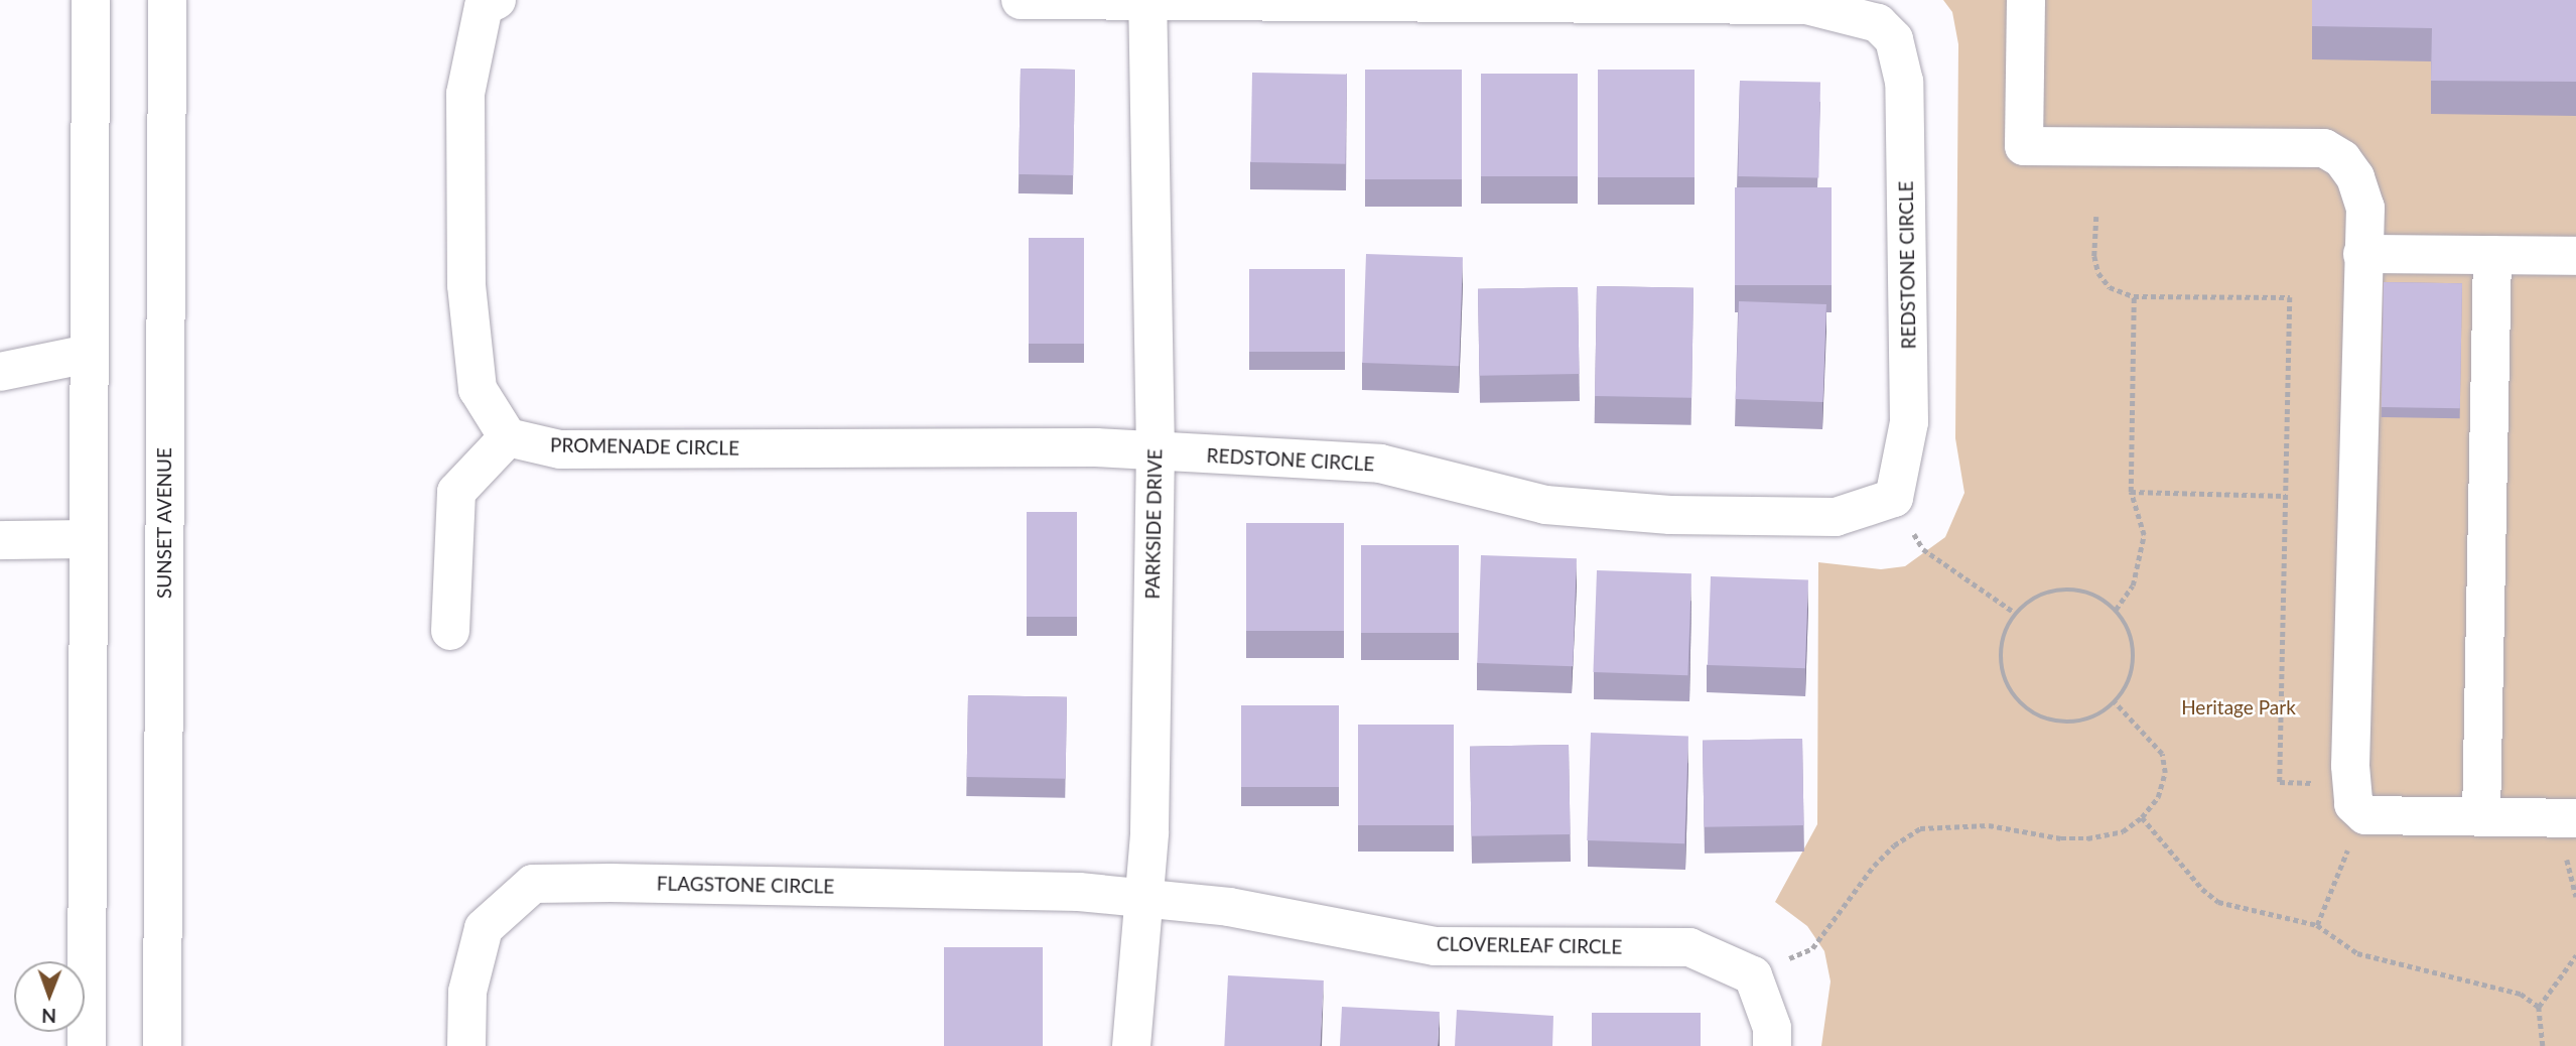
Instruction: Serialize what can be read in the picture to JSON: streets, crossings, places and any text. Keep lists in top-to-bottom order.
{
  "streets": {
    "street": [
      "REDSTONE CIRCLE",
      "PROMENADE CIRCLE",
      "SUNSET AVENUE",
      "PARKSIDE DRIVE",
      "FLAGSTONE CIRCLE",
      "CLOVERLEAF CIRCLE"
    ]
  },
  "crossings": [
    ["REDSTONE CIRCLE", "PROMENADE CIRCLE"],
    ["REDSTONE CIRCLE", "PARKSIDE DRIVE"],
    ["PROMENADE CIRCLE", "PARKSIDE DRIVE"],
    ["PARKSIDE DRIVE", "FLAGSTONE CIRCLE"],
    ["PARKSIDE DRIVE", "CLOVERLEAF CIRCLE"],
    ["FLAGSTONE CIRCLE", "CLOVERLEAF CIRCLE"]
  ],
  "parks": ["Heritage Park"],
  "north": "bottom"
}
